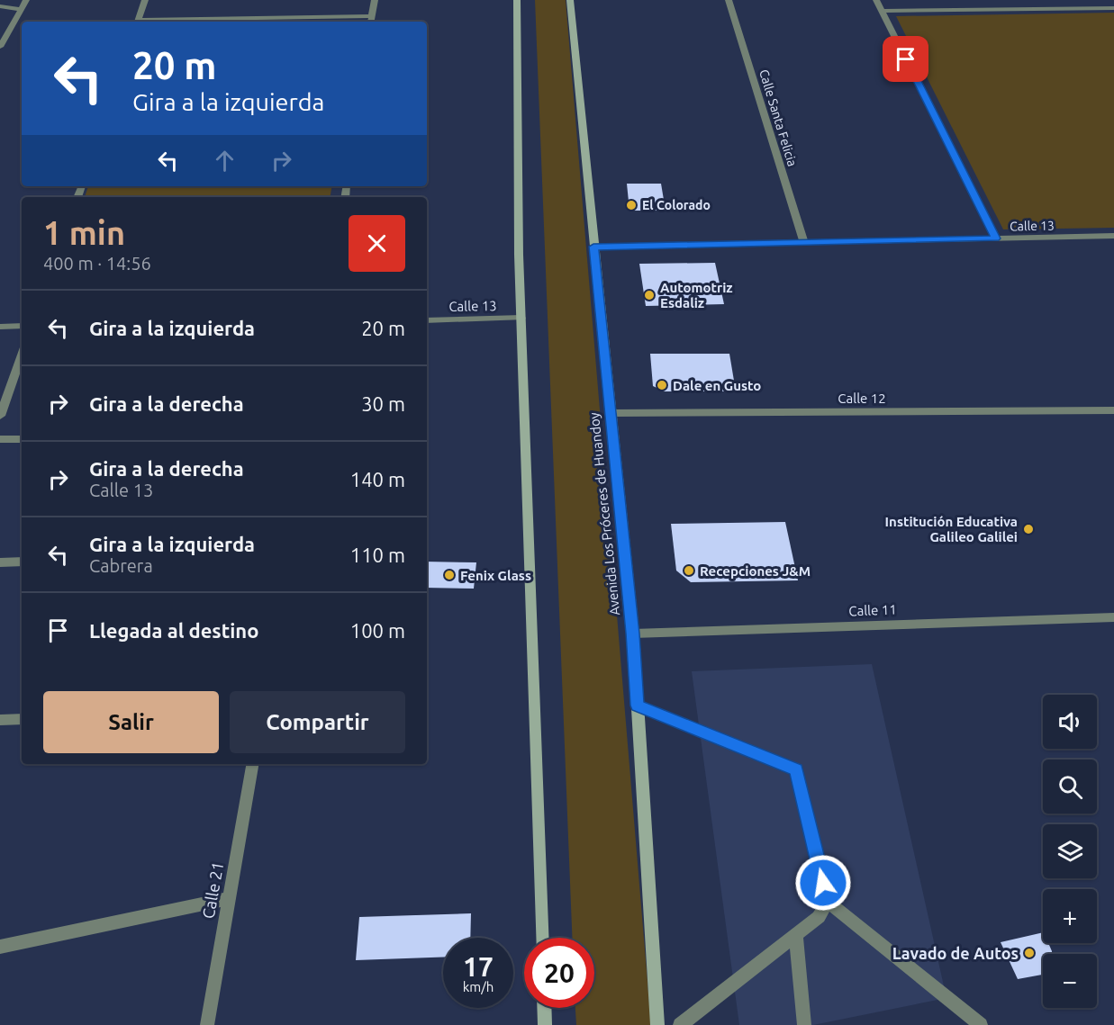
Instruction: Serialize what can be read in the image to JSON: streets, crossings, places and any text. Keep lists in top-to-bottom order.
{
  "streets": {
    "main road": ["Avenida Los Próceres de Huandoy"],
    "street": [
      "Calle Santa Felicia",
      "Calle 13",
      "Calle 12",
      "Calle 11",
      "Calle 21"
    ]
  },
  "crossings": [
    ["Calle Santa Felicia", "Calle 13"],
    ["Calle 13", "Avenida Los Próceres de Huandoy"],
    ["Calle 12", "Avenida Los Próceres de Huandoy"],
    ["Avenida Los Próceres de Huandoy", "Calle 11"]
  ],
  "places": [
    "El Colorado",
    "Automotriz Esdaliz",
    "Dale en Gusto",
    "Institución Educativa Galileo Galilei",
    "Recepciones J&M",
    "Fenix Glass",
    "Lavado de Autos"
  ],
  "page": {
    "turn": ["20 m", "Gira a la izquierda"],
    "heading": ["1 min", "400 m · 14:56"],
    "list": [
      {
        "name": "Gira a la izquierda",
        "value": "20 m"
      },
      {
        "name": "Gira a la derecha",
        "value": "30 m"
      },
      {
        "name": "Gira a la derecha",
        "note": "Calle 13",
        "value": "140 m"
      },
      {
        "name": "Gira a la izquierda",
        "note": "Cabrera",
        "value": "110 m"
      },
      {
        "name": "Llegada al destino",
        "value": "100 m"
      }
    ],
    "buttons": ["Salir", "Compartir"],
    "map_buttons": ["+", "−"],
    "speed": "17 km/h",
    "limit": "20"
  }
}
